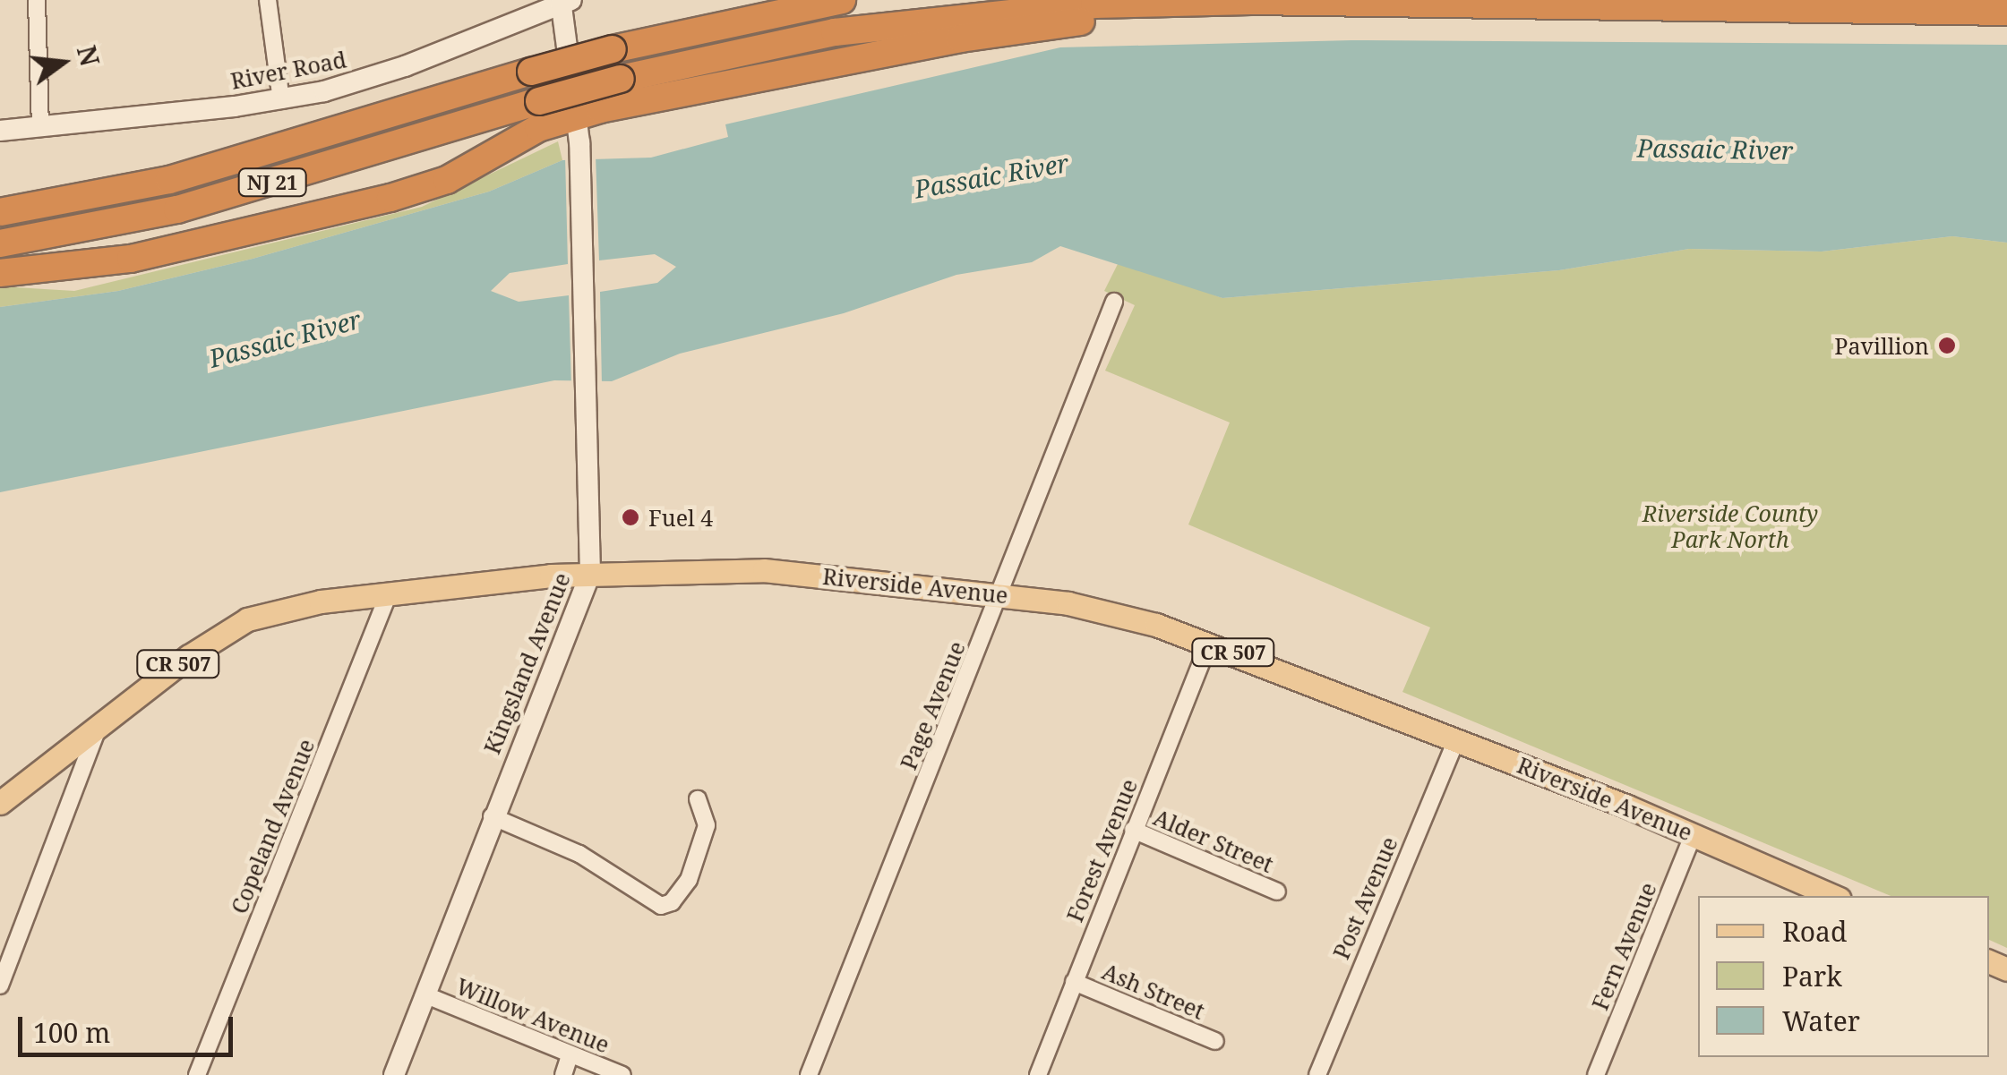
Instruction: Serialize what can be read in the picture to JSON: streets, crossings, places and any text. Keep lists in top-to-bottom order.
{
  "streets": {
    "highway": ["NJ 21"],
    "main road": [
      "River Road",
      "Riverside Avenue",
      "CR 507",
      "Kingsland Avenue"
    ],
    "street": [
      "Page Avenue",
      "Copeland Avenue",
      "Alder Street",
      "Forest Avenue",
      "Post Avenue",
      "Fern Avenue",
      "Ash Street",
      "Willow Avenue"
    ]
  },
  "crossings": [
    ["River Road", "Kingsland Avenue"],
    ["Riverside Avenue", "Kingsland Avenue"],
    ["Riverside Avenue", "Page Avenue"],
    ["Riverside Avenue", "Copeland Avenue"],
    ["Riverside Avenue", "Forest Avenue"],
    ["Riverside Avenue", "Post Avenue"],
    ["Riverside Avenue", "Fern Avenue"],
    ["Kingsland Avenue", "Willow Avenue"],
    ["Alder Street", "Forest Avenue"],
    ["Forest Avenue", "Ash Street"]
  ],
  "water": ["Passaic River"],
  "parks": ["Riverside County Park North"],
  "places": ["Pavillion", "Fuel 4"],
  "legend": ["Road", "Park", "Water"],
  "scale_bar": "100 m",
  "north": "right"
}
